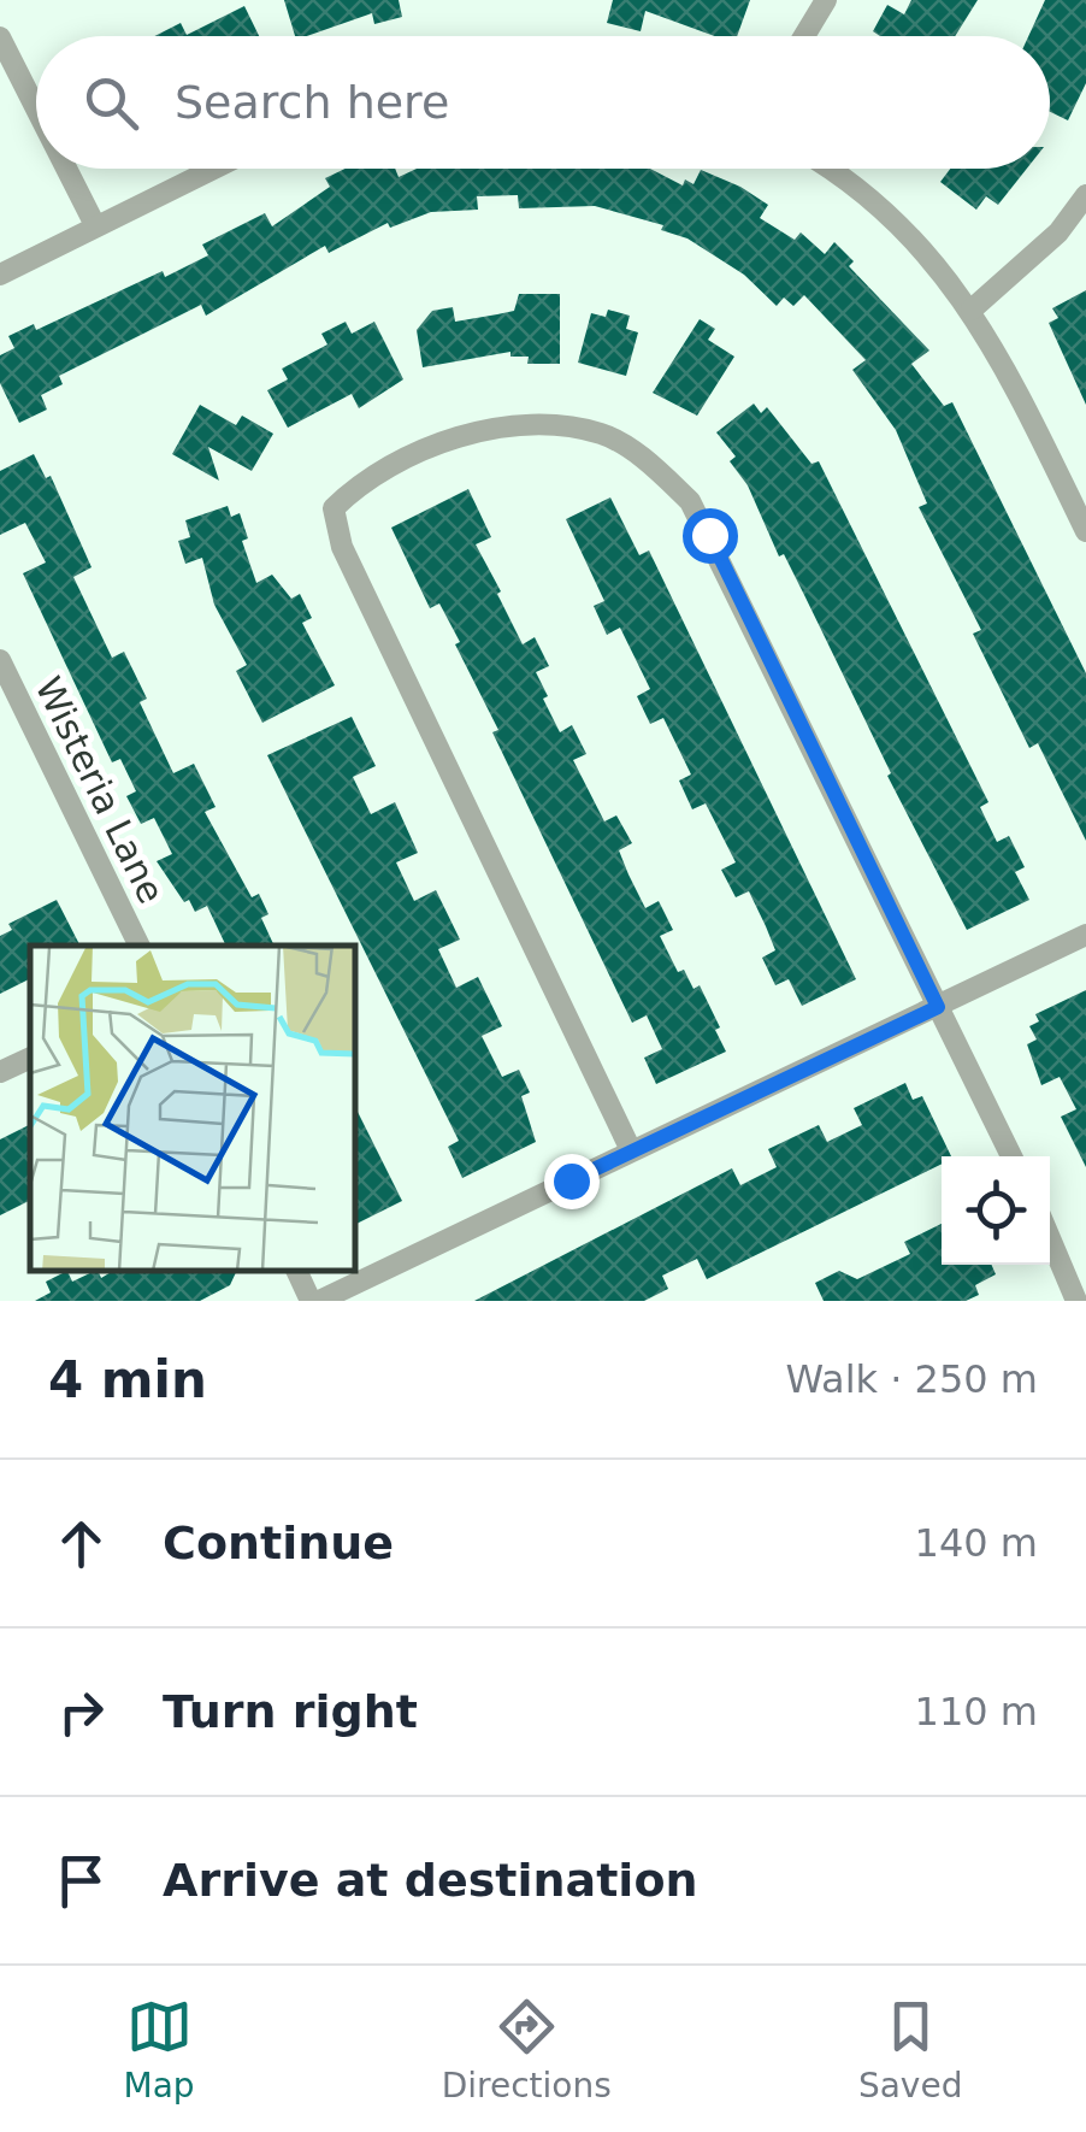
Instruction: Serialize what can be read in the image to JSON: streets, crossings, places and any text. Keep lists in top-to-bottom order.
{
  "streets": {
    "street": ["Wisteria Lane"]
  },
  "page": {
    "search": "Search here",
    "heading": ["4 min", "Walk · 250 m"],
    "list": [
      ["Continue", "140 m"],
      ["Turn right", "110 m"],
      "Arrive at destination"
    ],
    "nav": ["Map", "Directions", "Saved"]
  }
}
